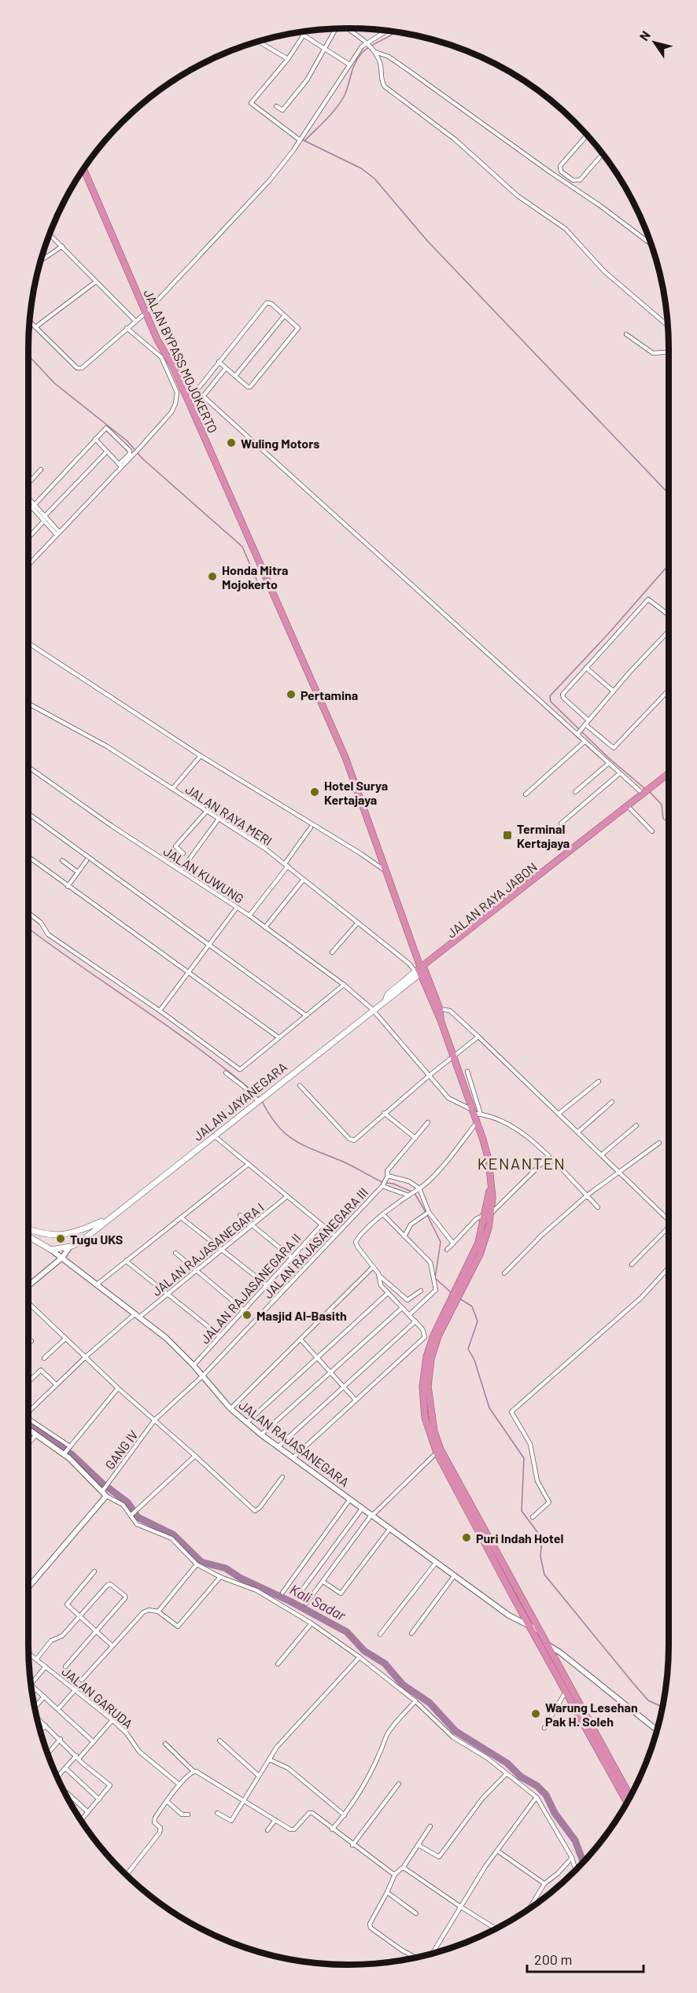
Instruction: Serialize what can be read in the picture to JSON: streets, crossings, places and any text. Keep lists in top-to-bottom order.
{
  "streets": {
    "highway": ["JALAN BYPASS MOJOKERTO", "JALAN RAYA JABON"],
    "main road": ["JALAN JAYANEGARA"],
    "street": [
      "JALAN RAYA MERI",
      "JALAN KUWUNG",
      "JALAN RAJASANEGARA III",
      "JALAN RAJASANEGARA I",
      "JALAN RAJASANEGARA II",
      "JALAN RAJASANEGARA",
      "GANG IV",
      "JALAN GARUDA"
    ]
  },
  "crossings": [
    ["JALAN BYPASS MOJOKERTO", "JALAN RAYA MERI"],
    ["JALAN BYPASS MOJOKERTO", "JALAN KUWUNG"],
    ["JALAN BYPASS MOJOKERTO", "JALAN RAYA JABON"],
    ["JALAN BYPASS MOJOKERTO", "JALAN JAYANEGARA"],
    ["JALAN BYPASS MOJOKERTO", "JALAN RAJASANEGARA"],
    ["JALAN RAYA MERI", "JALAN RAYA JABON"],
    ["JALAN RAYA MERI", "JALAN JAYANEGARA"],
    ["JALAN KUWUNG", "JALAN JAYANEGARA"],
    ["JALAN RAYA JABON", "JALAN JAYANEGARA"],
    ["JALAN JAYANEGARA", "JALAN RAJASANEGARA"],
    ["JALAN RAJASANEGARA III", "JALAN RAJASANEGARA"],
    ["JALAN RAJASANEGARA III", "GANG IV"],
    ["JALAN RAJASANEGARA I", "JALAN RAJASANEGARA"],
    ["JALAN RAJASANEGARA II", "JALAN RAJASANEGARA"]
  ],
  "districts": ["KENANTEN"],
  "water": ["Kali Sadar"],
  "places": {
    "other": [
      "Wuling Motors",
      "Honda Mitra Mojokerto",
      "Pertamina",
      "Hotel Surya Kertajaya",
      "Tugu UKS",
      "Masjid Al-Basith",
      "Puri Indah Hotel",
      "Warung Lesehan Pak H. Soleh"
    ],
    "transit": ["Terminal Kertajaya"]
  },
  "scale_bar": "200 m",
  "north": "top left"
}
